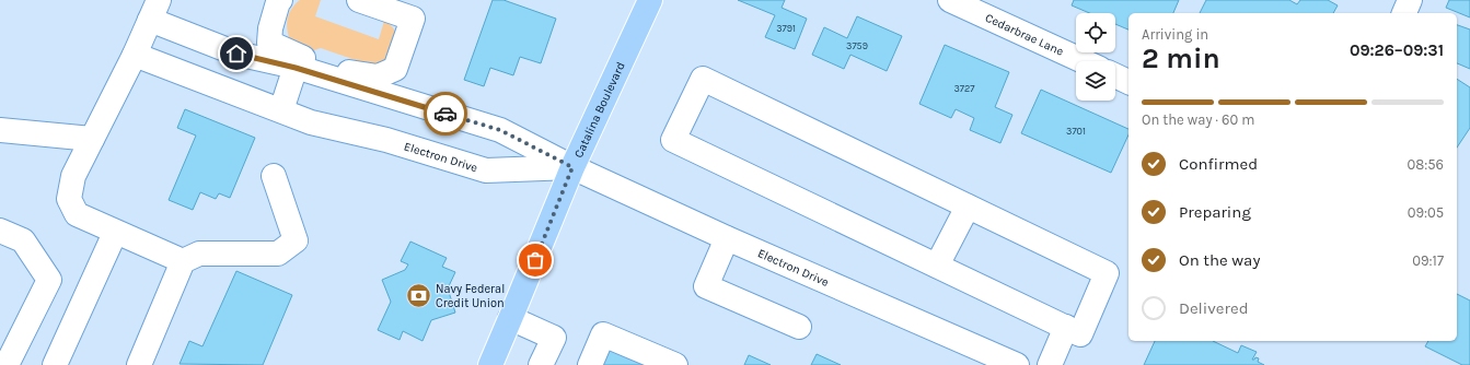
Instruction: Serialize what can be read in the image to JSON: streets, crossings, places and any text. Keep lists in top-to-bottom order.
{
  "streets": {
    "main road": ["Catalina Boulevard"],
    "street": ["Cedarbrae Lane", "Electron Drive"]
  },
  "crossings": [
    ["Catalina Boulevard", "Electron Drive"]
  ],
  "places": {
    "bank": ["Navy Federal Credit Union"]
  },
  "house_numbers": [
    "3791",
    "3759",
    "3727",
    "3701"
  ],
  "page": {
    "heading": ["2 min", "Arriving in", "09:26–09:31"],
    "bar": "On the way · 60 m",
    "list": [
      ["Confirmed", "08:56"],
      ["Preparing", "09:05"],
      ["On the way", "09:17"],
      "Delivered"
    ]
  }
}
